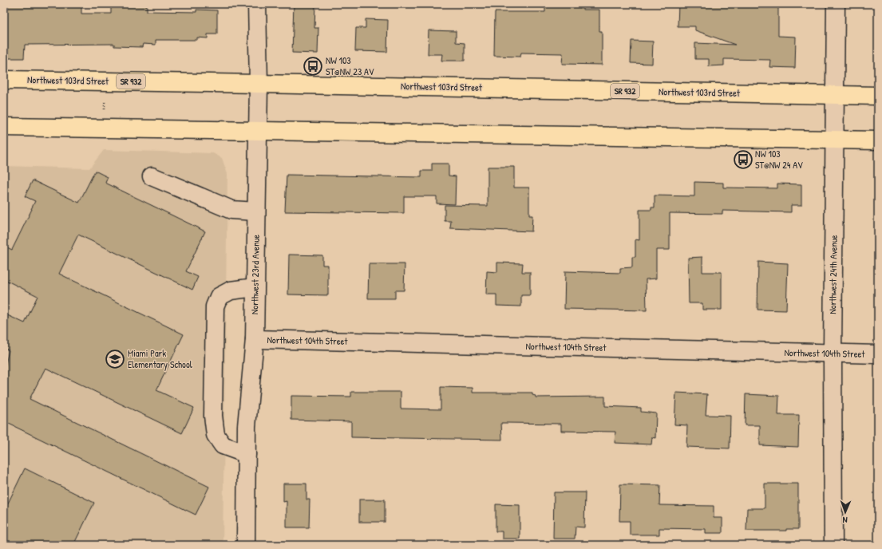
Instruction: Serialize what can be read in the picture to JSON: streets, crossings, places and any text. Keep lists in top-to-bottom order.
{
  "streets": {
    "main road": ["Northwest 103rd Street", "SR 932"],
    "street": ["Northwest 23rd Avenue", "Northwest 24th Avenue", "Northwest 104th Street"]
  },
  "crossings": [
    ["Northwest 103rd Street", "Northwest 23rd Avenue"],
    ["Northwest 103rd Street", "Northwest 24th Avenue"],
    ["Northwest 23rd Avenue", "Northwest 104th Street"],
    ["Northwest 24th Avenue", "Northwest 104th Street"]
  ],
  "places": {
    "bus stop": ["NW 103 ST@NW 23 AV", "NW 103 ST@NW 24 AV"],
    "school or university": ["Miami Park Elementary School"]
  },
  "north": "bottom"
}
